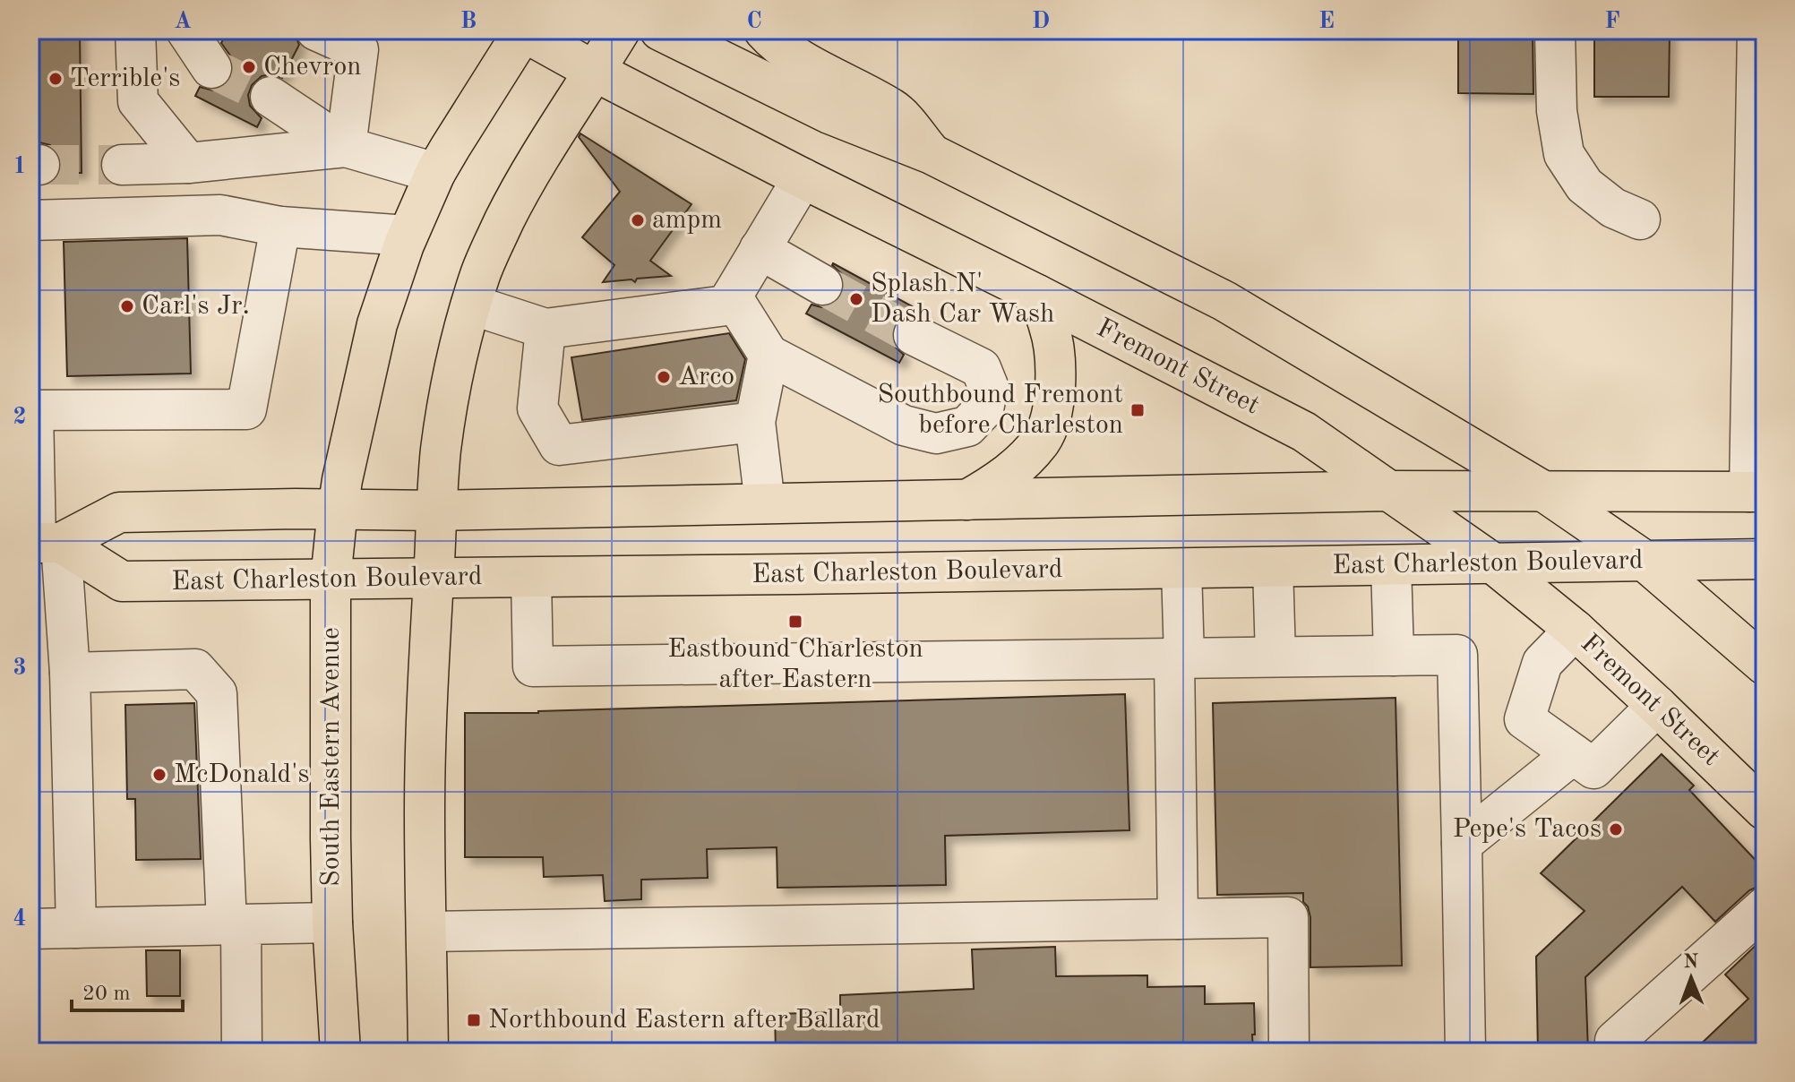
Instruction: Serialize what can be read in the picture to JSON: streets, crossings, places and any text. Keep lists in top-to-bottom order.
{
  "streets": {
    "main road": ["Fremont Street", "East Charleston Boulevard", "South Eastern Avenue"]
  },
  "crossings": [
    ["Fremont Street", "East Charleston Boulevard"],
    ["Fremont Street", "South Eastern Avenue"],
    ["East Charleston Boulevard", "South Eastern Avenue"]
  ],
  "places": {
    "other": [
      "Chevron",
      "Terrible's",
      "ampm",
      "Splash N' Dash Car Wash",
      "Carl's Jr.",
      "Arco",
      "McDonald's",
      "Pepe's Tacos"
    ],
    "transit": ["Southbound Fremont before Charleston", "Eastbound Charleston after Eastern", "Northbound Eastern after Ballard"]
  },
  "scale_bar": "20 m",
  "north": "top",
  "grid": {
    "columns": [
      "A",
      "B",
      "C",
      "D",
      "E",
      "F"
    ],
    "rows": [
      "1",
      "2",
      "3",
      "4"
    ]
  }
}
